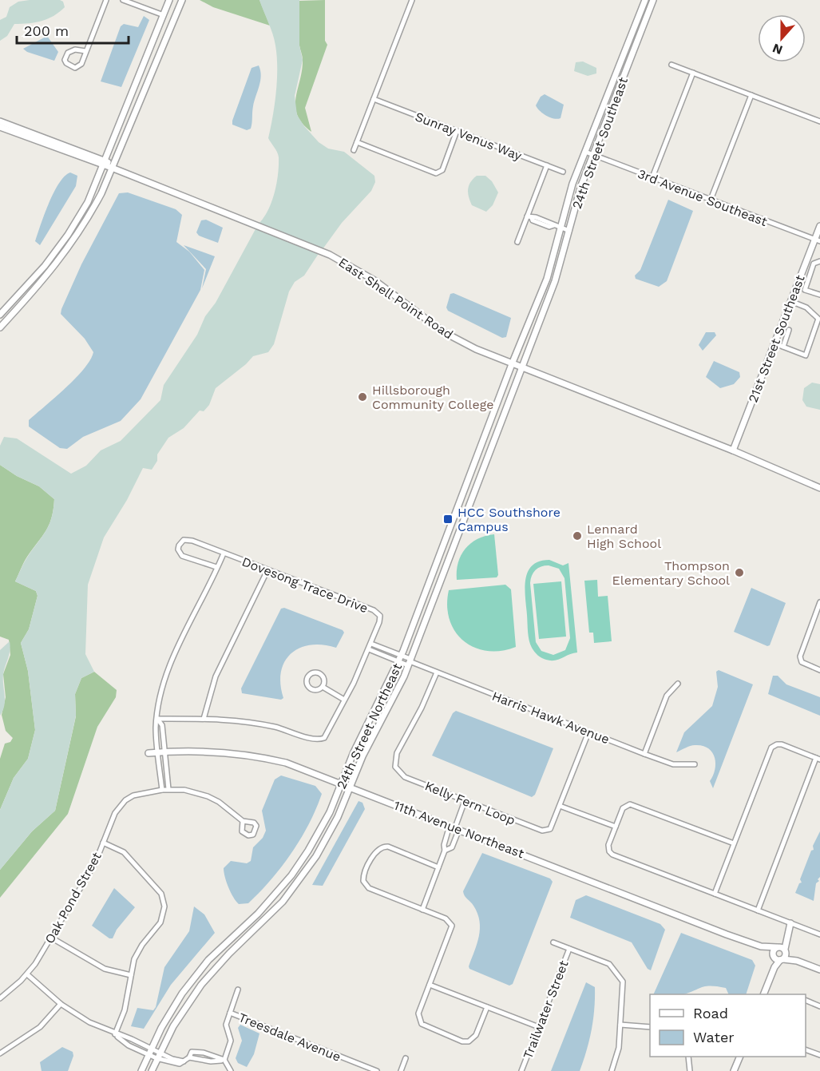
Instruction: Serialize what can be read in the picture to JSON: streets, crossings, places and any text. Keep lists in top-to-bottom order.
{
  "streets": {
    "street": [
      "Sunray Venus Way",
      "24th Street Southeast",
      "3rd Avenue Southeast",
      "East Shell Point Road",
      "21st Street Southeast",
      "Dovesong Trace Drive",
      "Harris Hawk Avenue",
      "24th Street Northeast",
      "Kelly Fern Loop",
      "11th Avenue Northeast",
      "Oak Pond Street",
      "Trailwater Street",
      "Treesdale Avenue"
    ]
  },
  "crossings": [
    ["24th Street Southeast", "3rd Avenue Southeast"],
    ["24th Street Southeast", "East Shell Point Road"],
    ["24th Street Southeast", "24th Street Northeast"],
    ["3rd Avenue Southeast", "21st Street Southeast"],
    ["East Shell Point Road", "21st Street Southeast"],
    ["East Shell Point Road", "24th Street Northeast"],
    ["Harris Hawk Avenue", "24th Street Northeast"],
    ["Harris Hawk Avenue", "Kelly Fern Loop"],
    ["24th Street Northeast", "11th Avenue Northeast"]
  ],
  "places": {
    "other": ["Hillsborough Community College", "Lennard High School", "Thompson Elementary School"],
    "transit": ["HCC Southshore Campus"]
  },
  "legend": ["Road", "Water"],
  "scale_bar": "200 m",
  "north": "bottom"
}
